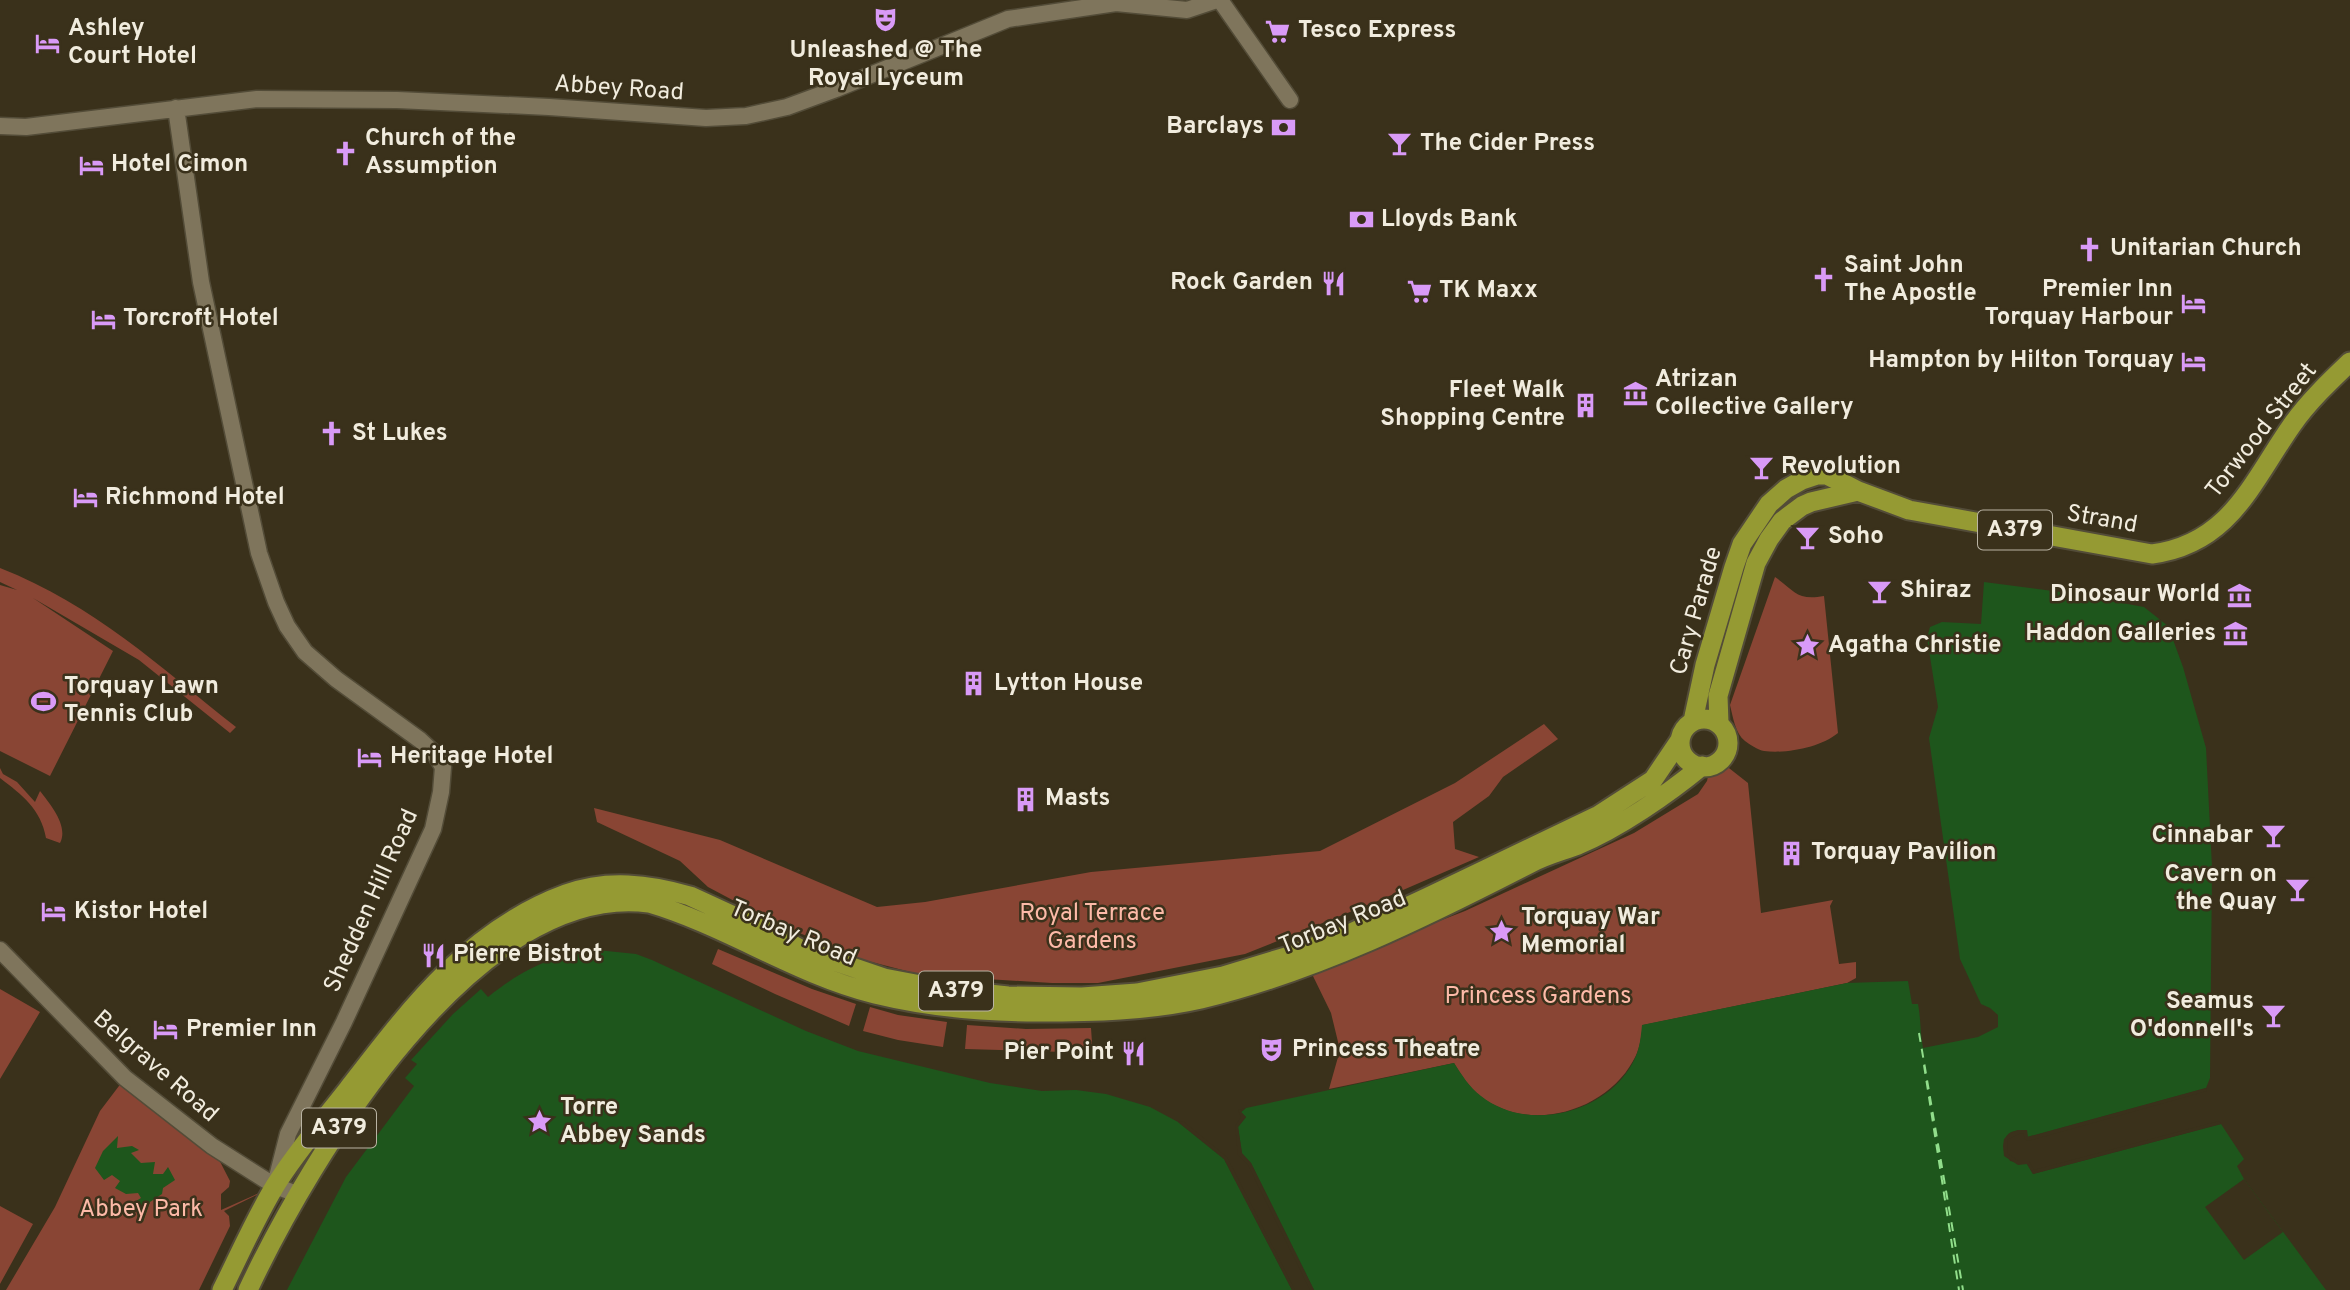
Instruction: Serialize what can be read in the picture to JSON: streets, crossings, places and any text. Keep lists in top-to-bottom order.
{
  "streets": {
    "main road": [
      "Torwood Street",
      "Strand",
      "A379",
      "Cary Parade",
      "Torbay Road"
    ],
    "street": ["Abbey Road", "Shedden Hill Road", "Belgrave Road"]
  },
  "crossings": [
    ["Abbey Road", "Shedden Hill Road"],
    ["Torwood Street", "Strand"],
    ["Strand", "Cary Parade"],
    ["A379", "Cary Parade"],
    ["A379", "Shedden Hill Road"],
    ["A379", "Torbay Road"],
    ["A379", "Belgrave Road"],
    ["Cary Parade", "Torbay Road"],
    ["Shedden Hill Road", "Torbay Road"],
    ["Shedden Hill Road", "Belgrave Road"],
    ["Torbay Road", "Belgrave Road"]
  ],
  "parks": ["Royal Terrace Gardens", "Princess Gardens", "Abbey Park"],
  "places": {
    "theatre": ["Unleashed @ The Royal Lyceum", "Princess Theatre"],
    "supermarket": ["Tesco Express", "TK Maxx"],
    "hotel": [
      "Ashley Court Hotel",
      "Hotel Cimon",
      "Premier Inn Torquay Harbour",
      "Torcroft Hotel",
      "Hampton by Hilton Torquay",
      "Richmond Hotel",
      "Heritage Hotel",
      "Kistor Hotel",
      "Premier Inn"
    ],
    "bank": ["Barclays", "Lloyds Bank"],
    "bar": [
      "The Cider Press",
      "Revolution",
      "Soho",
      "Shiraz",
      "Cinnabar",
      "Cavern on the Quay",
      "Seamus O'donnell's"
    ],
    "church": [
      "Church of the Assumption",
      "Unitarian Church",
      "Saint John The Apostle",
      "St Lukes"
    ],
    "restaurant": ["Rock Garden", "Pierre Bistrot", "Pier Point"],
    "museum": ["Atrizan Collective Gallery", "Dinosaur World", "Haddon Galleries"],
    "building": [
      "Fleet Walk Shopping Centre",
      "Lytton House",
      "Masts",
      "Torquay Pavilion"
    ],
    "place": ["Agatha Christie", "Torquay War Memorial", "Torre Abbey Sands"],
    "sports": ["Torquay Lawn Tennis Club"]
  }
}
